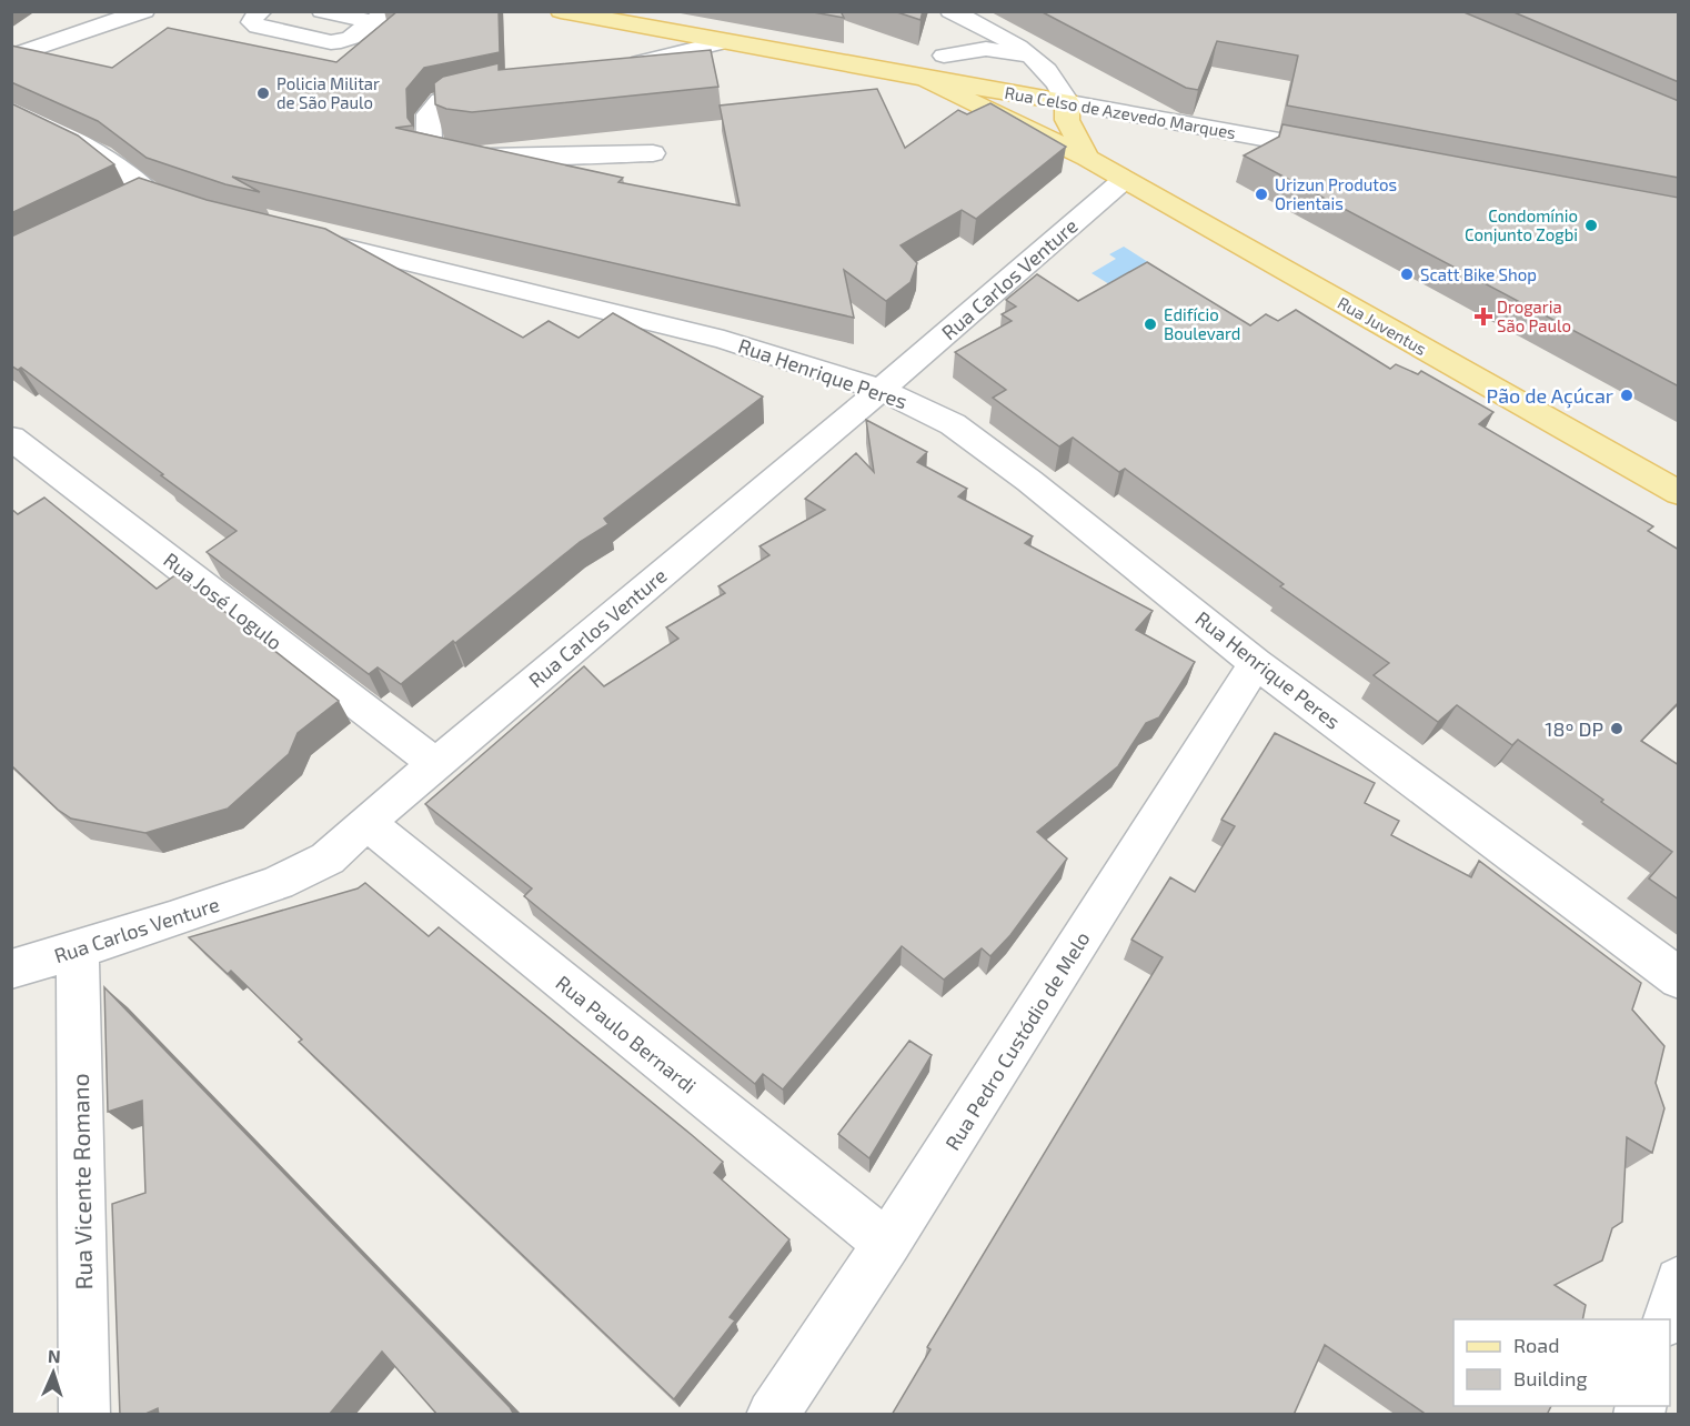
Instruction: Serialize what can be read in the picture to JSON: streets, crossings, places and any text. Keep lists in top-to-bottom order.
{
  "streets": {
    "main road": ["Rua Celso de Azevedo Marques", "Rua Juventus"],
    "street": [
      "Rua Carlos Venture",
      "Rua Henrique Peres",
      "Rua José Logulo",
      "Rua Paulo Bernardi",
      "Rua Pedro Custódio de Melo",
      "Rua Vicente Romano"
    ]
  },
  "crossings": [
    ["Rua Celso de Azevedo Marques", "Rua Juventus"],
    ["Rua Carlos Venture", "Rua Juventus"],
    ["Rua Carlos Venture", "Rua Henrique Peres"],
    ["Rua Carlos Venture", "Rua José Logulo"],
    ["Rua Carlos Venture", "Rua Paulo Bernardi"],
    ["Rua Carlos Venture", "Rua Vicente Romano"],
    ["Rua Henrique Peres", "Rua Pedro Custódio de Melo"],
    ["Rua Paulo Bernardi", "Rua Pedro Custódio de Melo"]
  ],
  "places": {
    "other": [
      "Policia Militar de São Paulo",
      "Urizun Produtos Orientais",
      "Condomínio Conjunto Zogbi",
      "Scatt Bike Shop",
      "Edifício Boulevard",
      "Pão de Açúcar",
      "18º DP"
    ],
    "health": ["Drogaria São Paulo"]
  },
  "legend": ["Road", "Building"],
  "north": "top"
}
